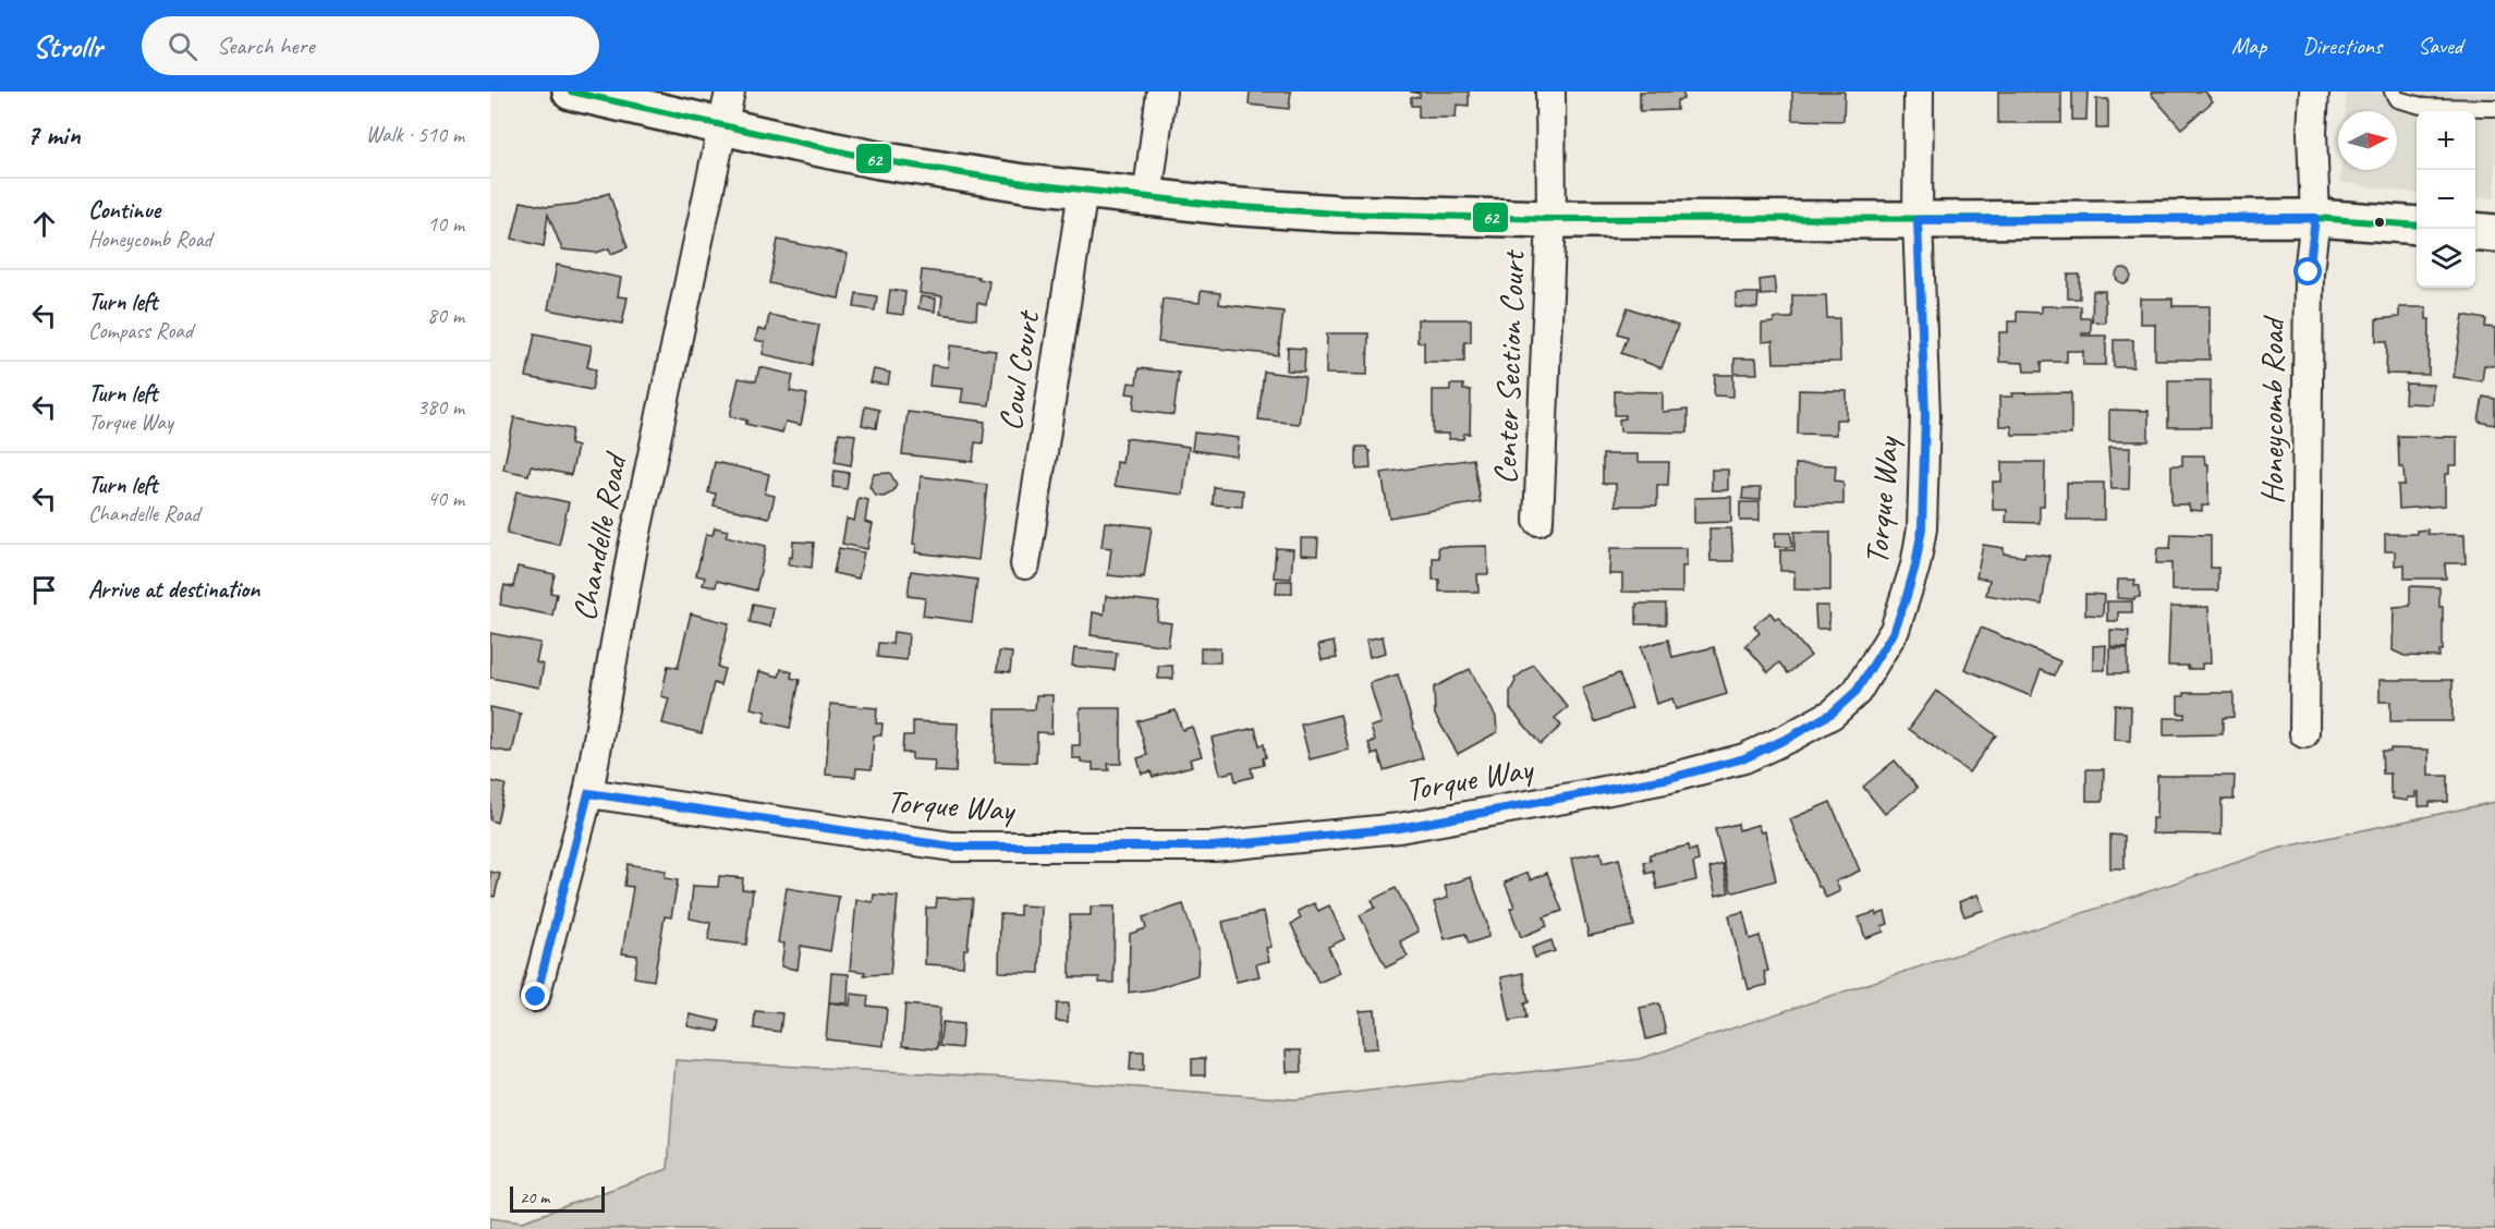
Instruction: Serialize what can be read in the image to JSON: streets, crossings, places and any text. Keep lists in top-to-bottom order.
{
  "streets": {
    "street": [
      "Center Section Court",
      "Cowl Court",
      "Honeycomb Road",
      "Torque Way",
      "Chandelle Road"
    ]
  },
  "crossings": [
    ["Torque Way", "Chandelle Road"]
  ],
  "lines": ["transit line 62"],
  "scale_bar": "20 m",
  "north": "right",
  "page": {
    "header": "Strollr",
    "search": "Search here",
    "nav": ["Map", "Directions", "Saved"],
    "heading": ["7 min", "Walk · 510 m"],
    "map_buttons": ["+", "−"],
    "list": [
      ["Continue", "Honeycomb Road", "10 m"],
      ["Turn left", "Compass Road", "80 m"],
      ["Turn left", "Torque Way", "380 m"],
      ["Turn left", "Chandelle Road", "40 m"],
      "Arrive at destination"
    ],
    "scale": "20 m"
  }
}
